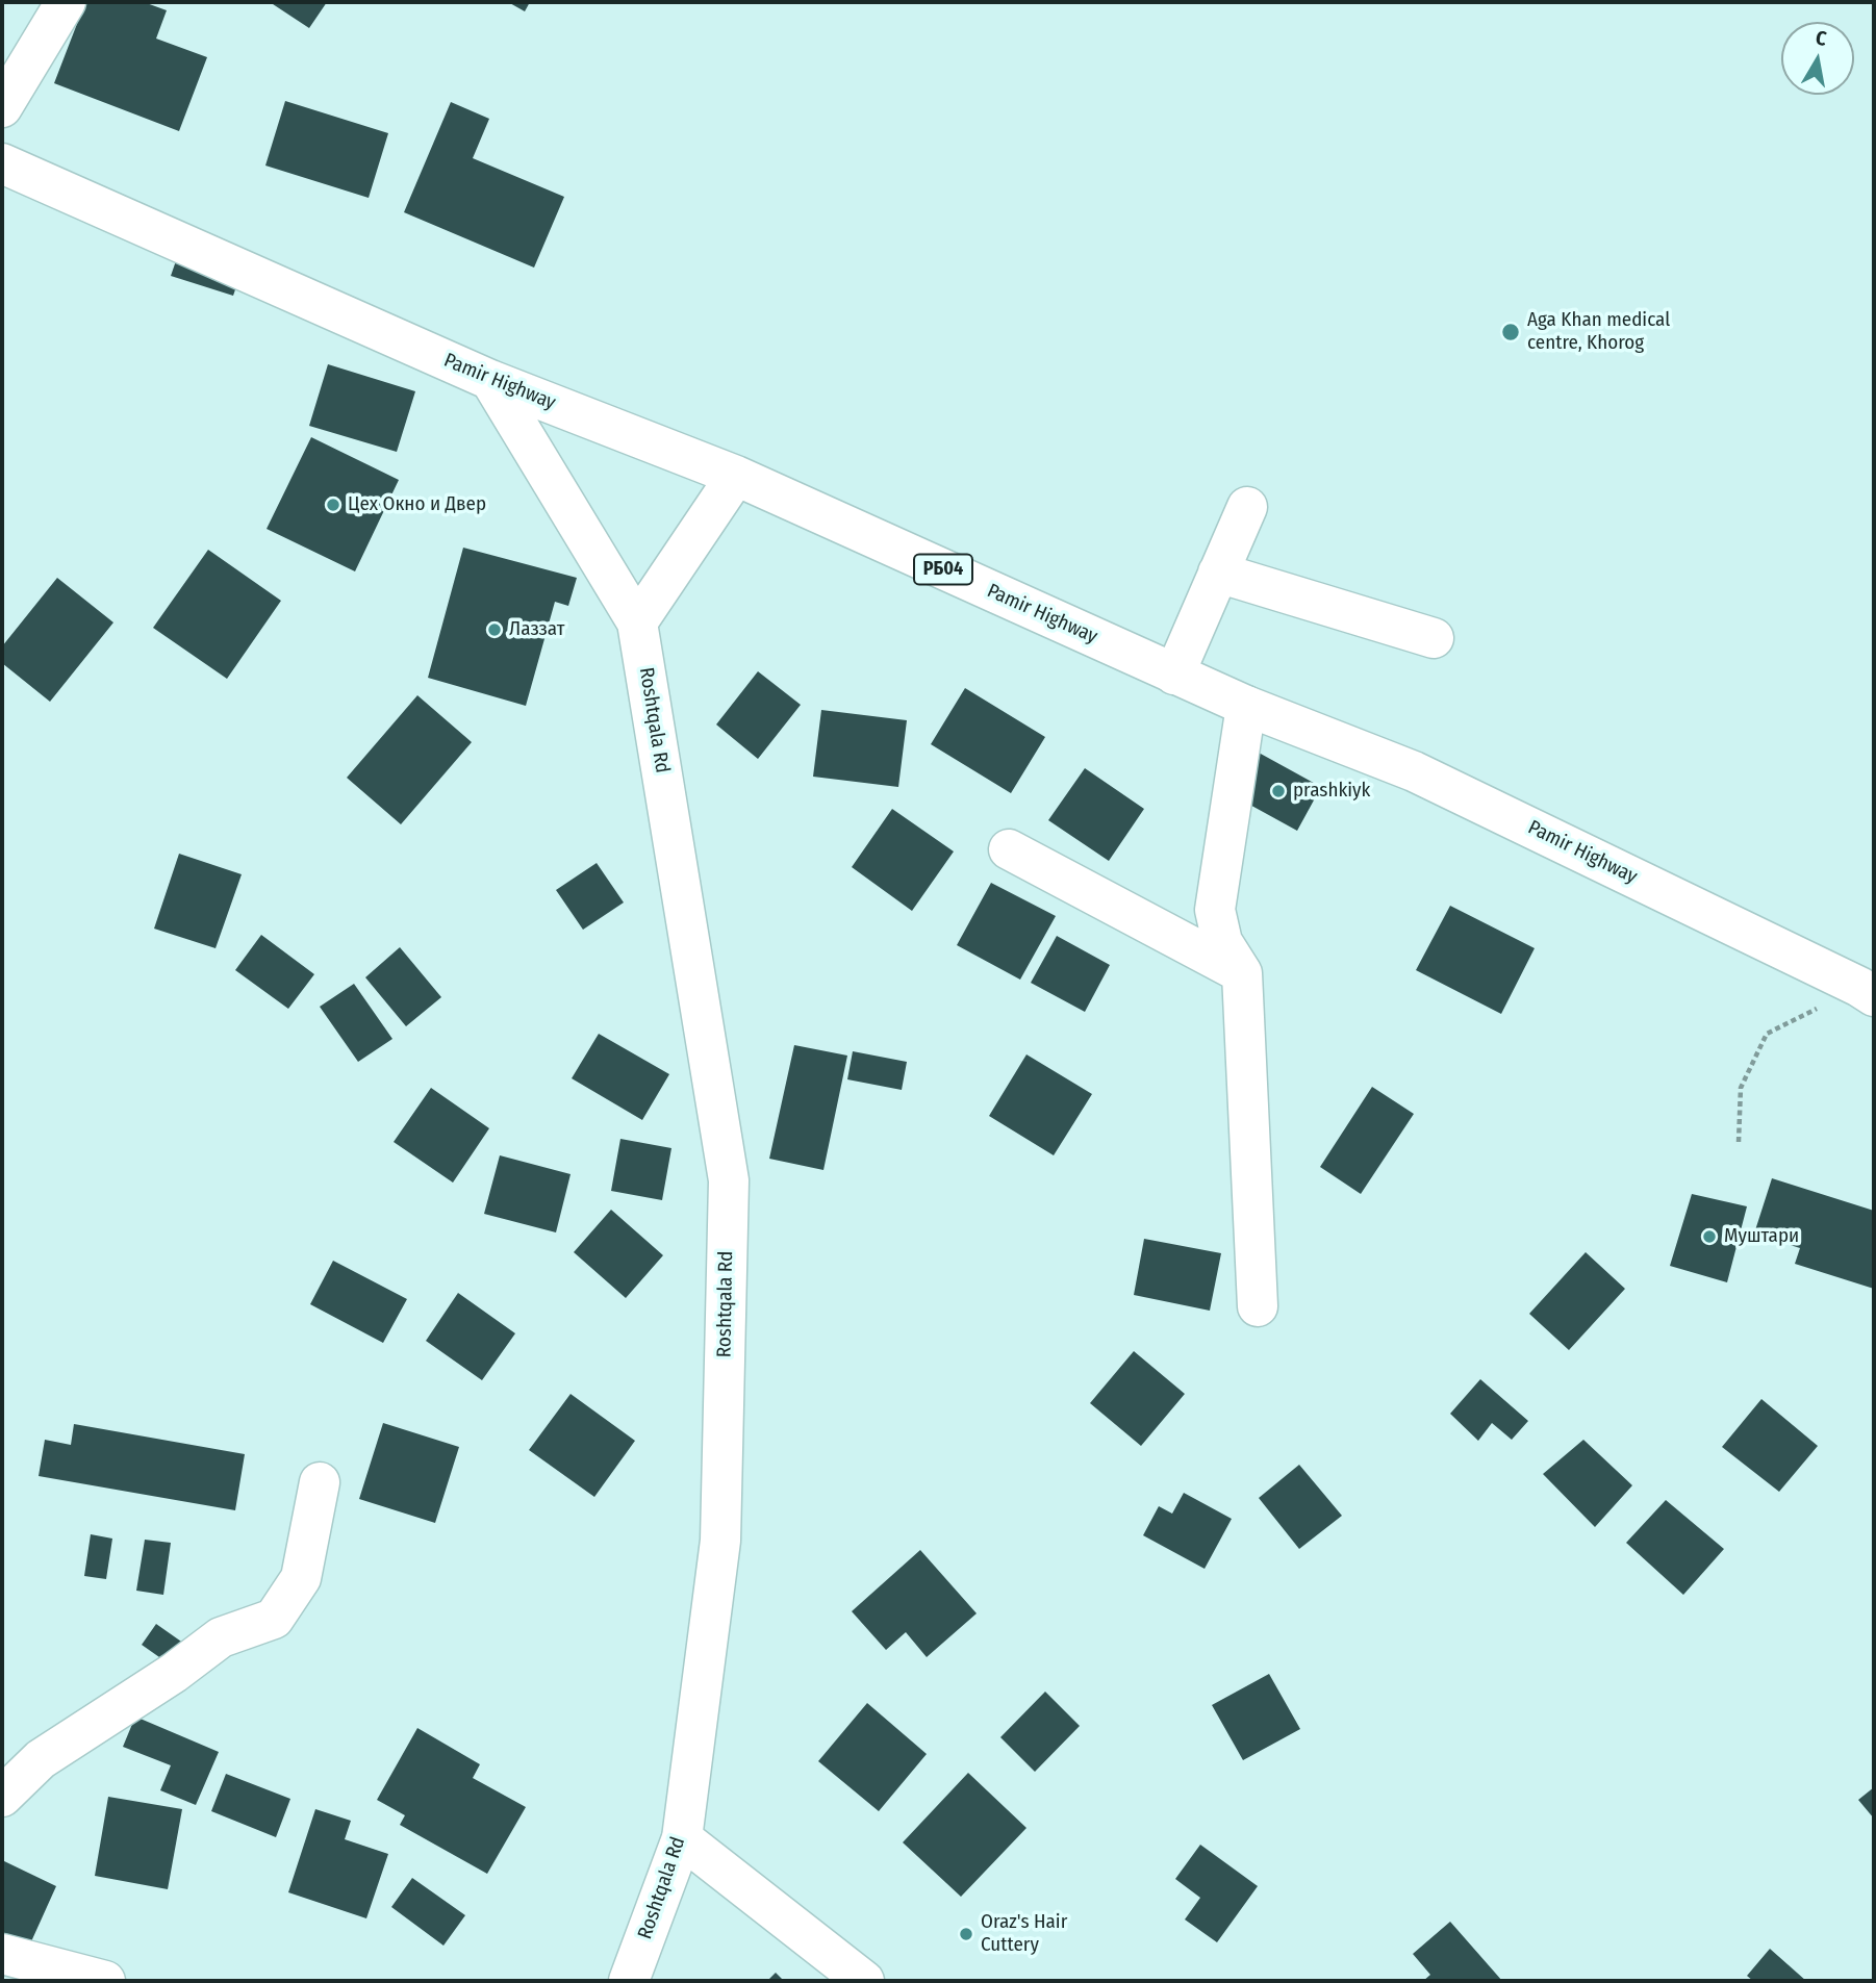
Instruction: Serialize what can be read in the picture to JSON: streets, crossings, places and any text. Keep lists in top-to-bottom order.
{
  "streets": {
    "main road": ["Pamir Highway", "РБ04", "Roshtqala Rd"]
  },
  "crossings": [
    ["Pamir Highway", "Roshtqala Rd"]
  ],
  "places": [
    "Aga Khan medical centre, Khorog",
    "Цех Окно и Двер",
    "Лаззат",
    "prashkiyk",
    "Муштари",
    "Oraz's Hair Cuttery"
  ],
  "north": "top"
}
